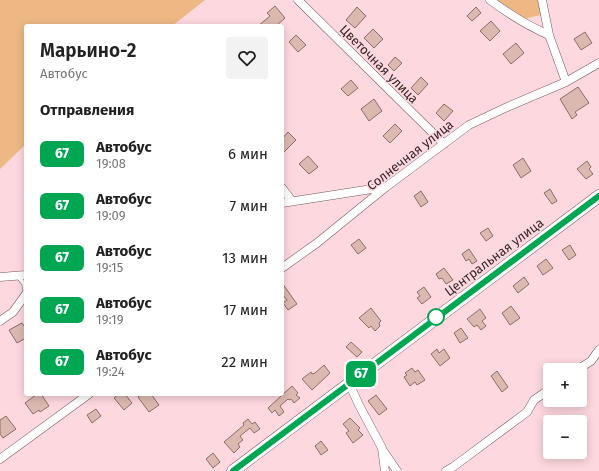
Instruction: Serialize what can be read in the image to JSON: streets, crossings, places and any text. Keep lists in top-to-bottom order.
{
  "streets": {
    "main road": ["Центральная улица"],
    "street": ["Цветочная улица", "Солнечная улица"]
  },
  "crossings": [
    ["Цветочная улица", "Солнечная улица"]
  ],
  "lines": ["bus line 67"],
  "page": {
    "on_map": "67",
    "heading": [
      ["Марьино-2", "Автобус"],
      "Отправления"
    ],
    "list": [
      {
        "mark": "67",
        "name": "Автобус",
        "note": "19:08",
        "value": "6 мин"
      },
      {
        "mark": "67",
        "name": "Автобус",
        "note": "19:09",
        "value": "7 мин"
      },
      {
        "mark": "67",
        "name": "Автобус",
        "note": "19:15",
        "value": "13 мин"
      },
      {
        "mark": "67",
        "name": "Автобус",
        "note": "19:19",
        "value": "17 мин"
      },
      {
        "mark": "67",
        "name": "Автобус",
        "note": "19:24",
        "value": "22 мин"
      }
    ],
    "map_buttons": ["+", "−"]
  }
}
